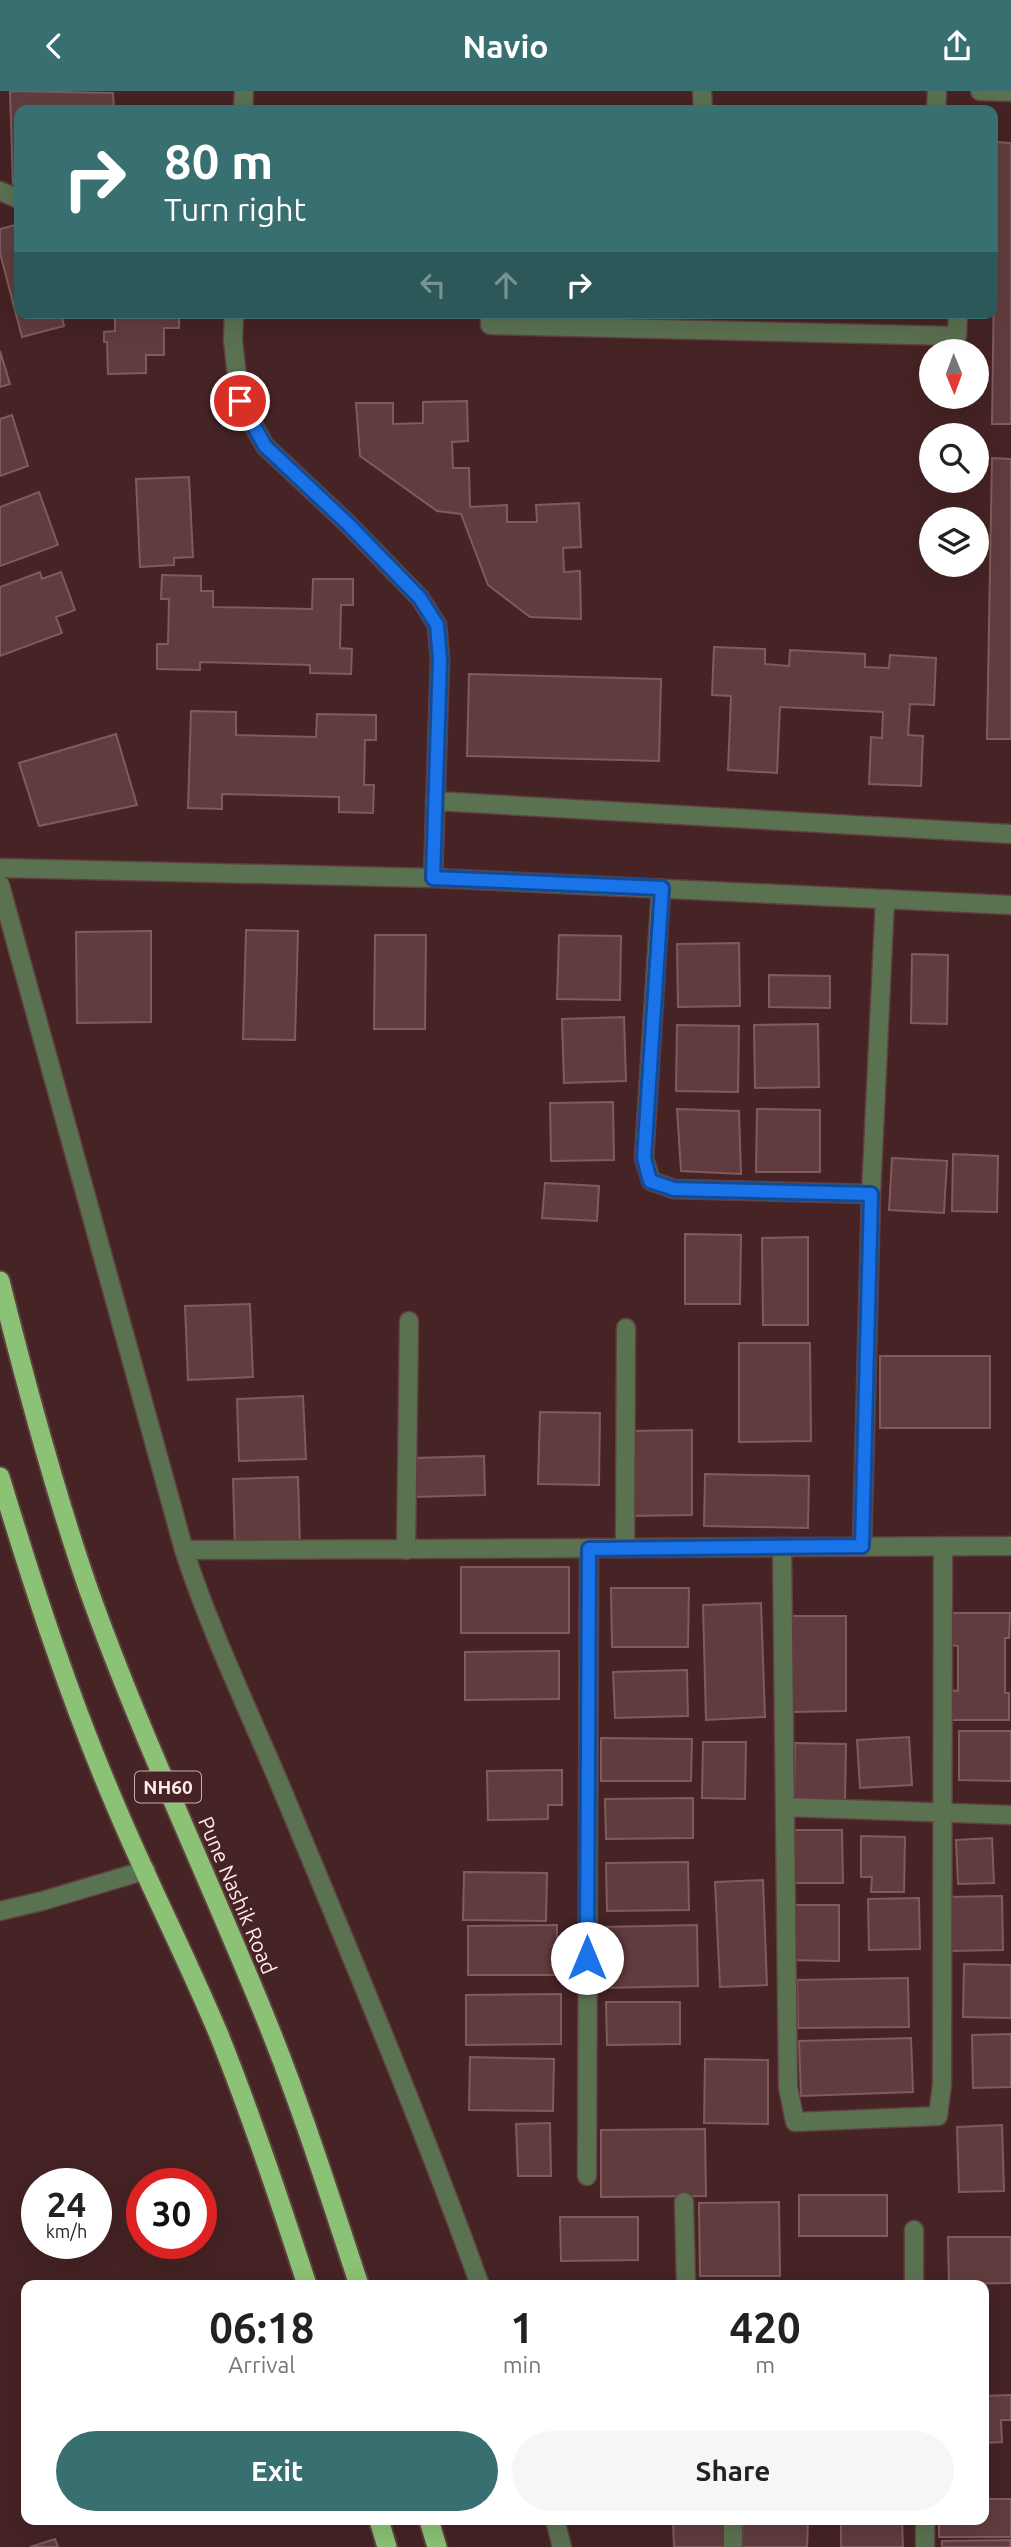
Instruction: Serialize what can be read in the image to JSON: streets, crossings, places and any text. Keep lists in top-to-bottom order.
{
  "streets": {
    "highway": ["NH60", "Pune Nashik Road"]
  },
  "north": "bottom",
  "page": {
    "header": "Navio",
    "turn": ["80 m", "Turn right"],
    "speed": "24 km/h",
    "limit": "30",
    "eta": [
      "06:18",
      "Arrival",
      "1",
      "min",
      "420",
      "m"
    ],
    "buttons": ["Exit", "Share"]
  }
}
